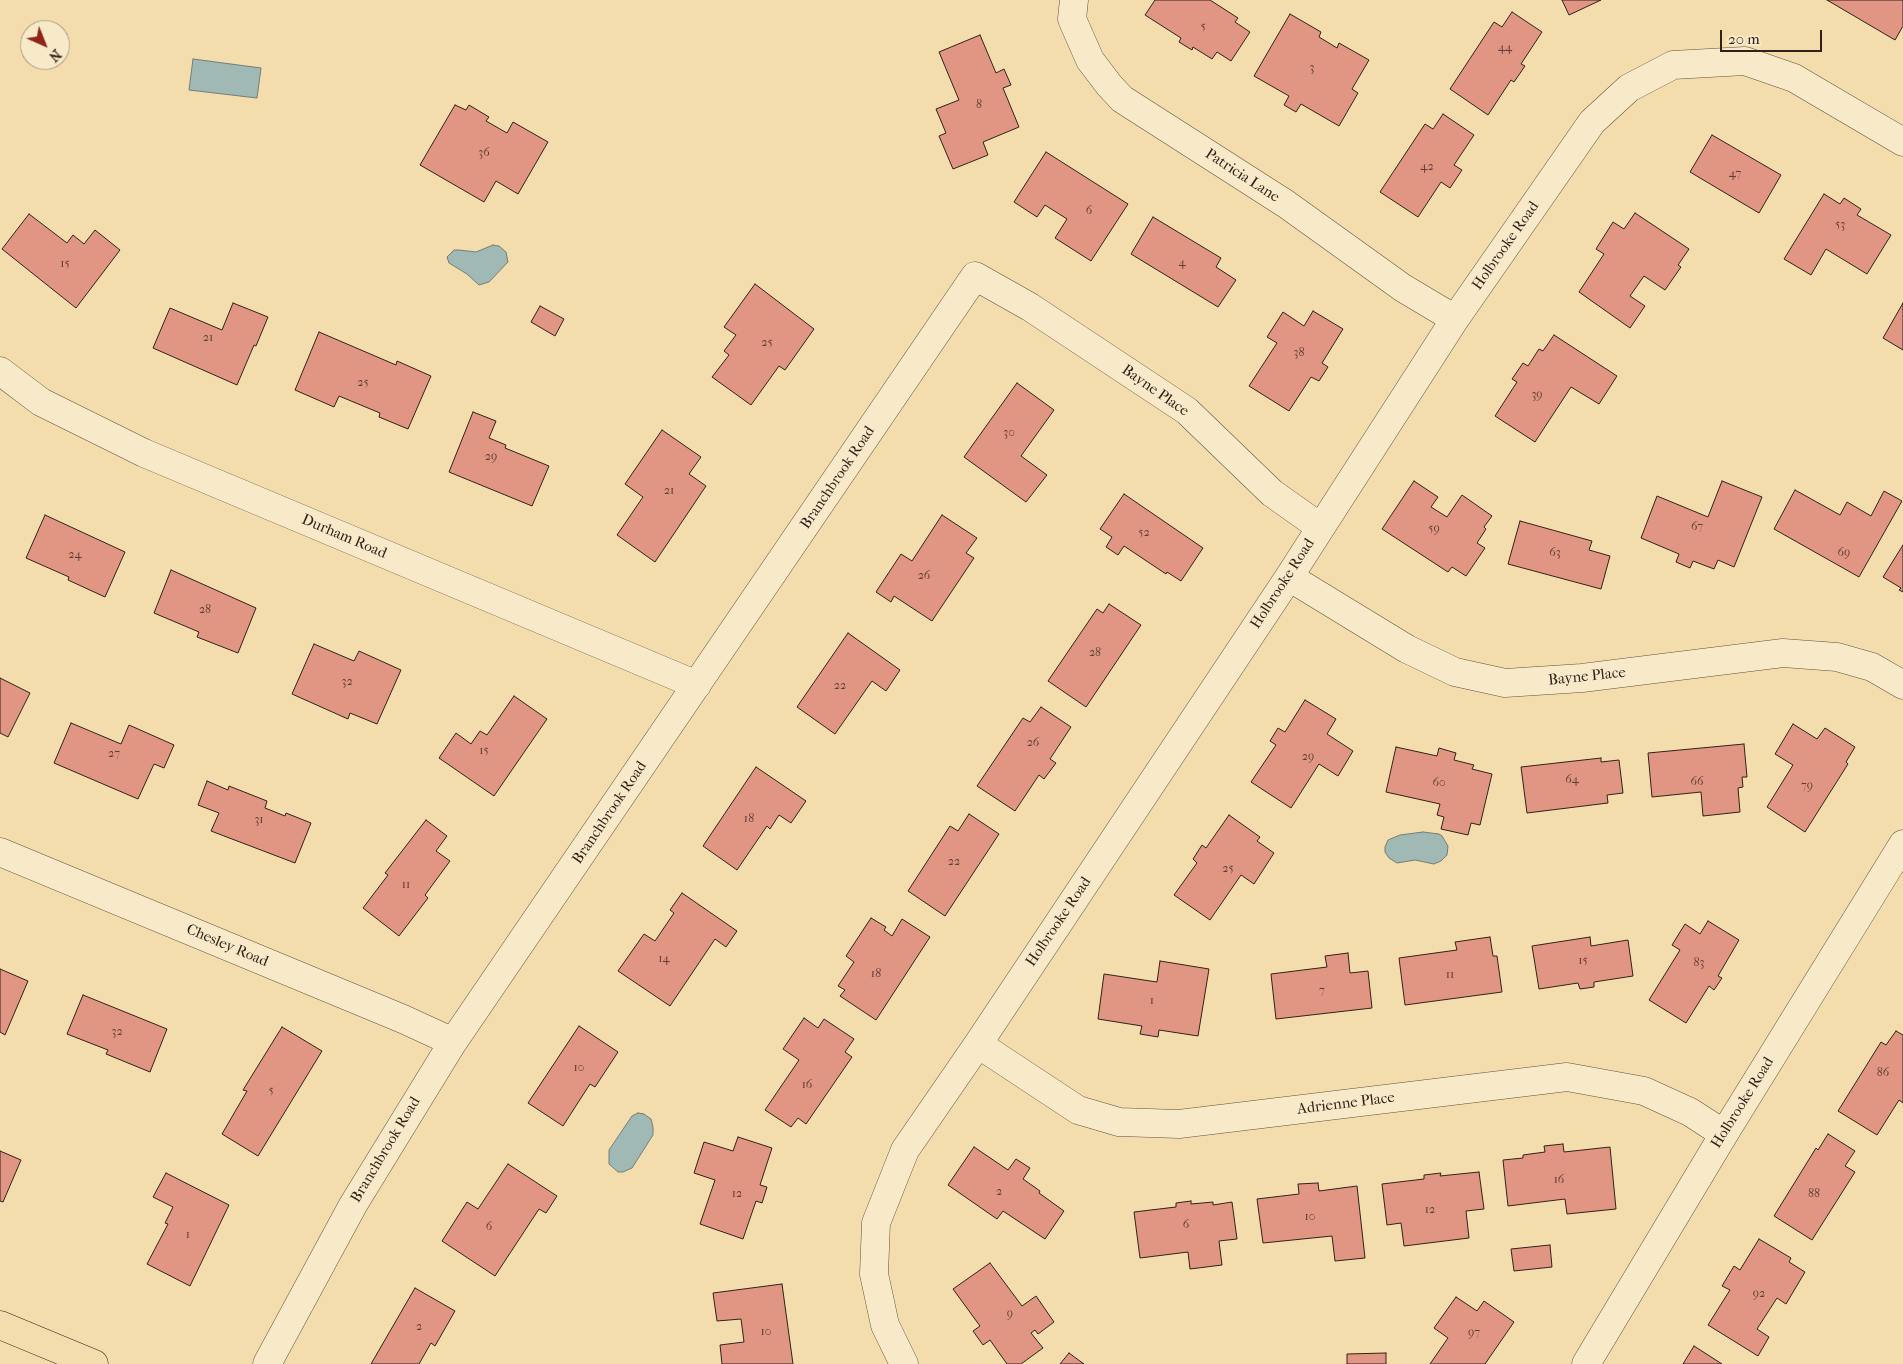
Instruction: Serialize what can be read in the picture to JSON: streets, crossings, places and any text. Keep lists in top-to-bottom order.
{
  "streets": {
    "street": [
      "Patricia Lane",
      "Holbrooke Road",
      "Bayne Place",
      "Branchbrook Road",
      "Durham Road",
      "Chesley Road",
      "Adrienne Place"
    ]
  },
  "crossings": [
    ["Patricia Lane", "Holbrooke Road"],
    ["Holbrooke Road", "Bayne Place"],
    ["Holbrooke Road", "Adrienne Place"],
    ["Bayne Place", "Branchbrook Road"],
    ["Branchbrook Road", "Durham Road"],
    ["Branchbrook Road", "Chesley Road"]
  ],
  "house_numbers": [
    "5",
    "44",
    "3",
    "8",
    "36",
    "42",
    "47",
    "6",
    "53",
    "4",
    "15",
    "21",
    "25",
    "38",
    "25",
    "39",
    "30",
    "29",
    "21",
    "67",
    "59",
    "52",
    "63",
    "69",
    "24",
    "26",
    "28",
    "28",
    "32",
    "22",
    "26",
    "15",
    "27",
    "29",
    "64",
    "66",
    "60",
    "79",
    "18",
    "31",
    "22",
    "25",
    "11",
    "14",
    "15",
    "83",
    "18",
    "11",
    "7",
    "1",
    "32",
    "10",
    "86",
    "16",
    "5",
    "16",
    "2",
    "12",
    "88",
    "12",
    "10",
    "6",
    "6",
    "1",
    "92",
    "9",
    "2",
    "10",
    "97"
  ],
  "scale_bar": "20 m",
  "north": "bottom right"
}
